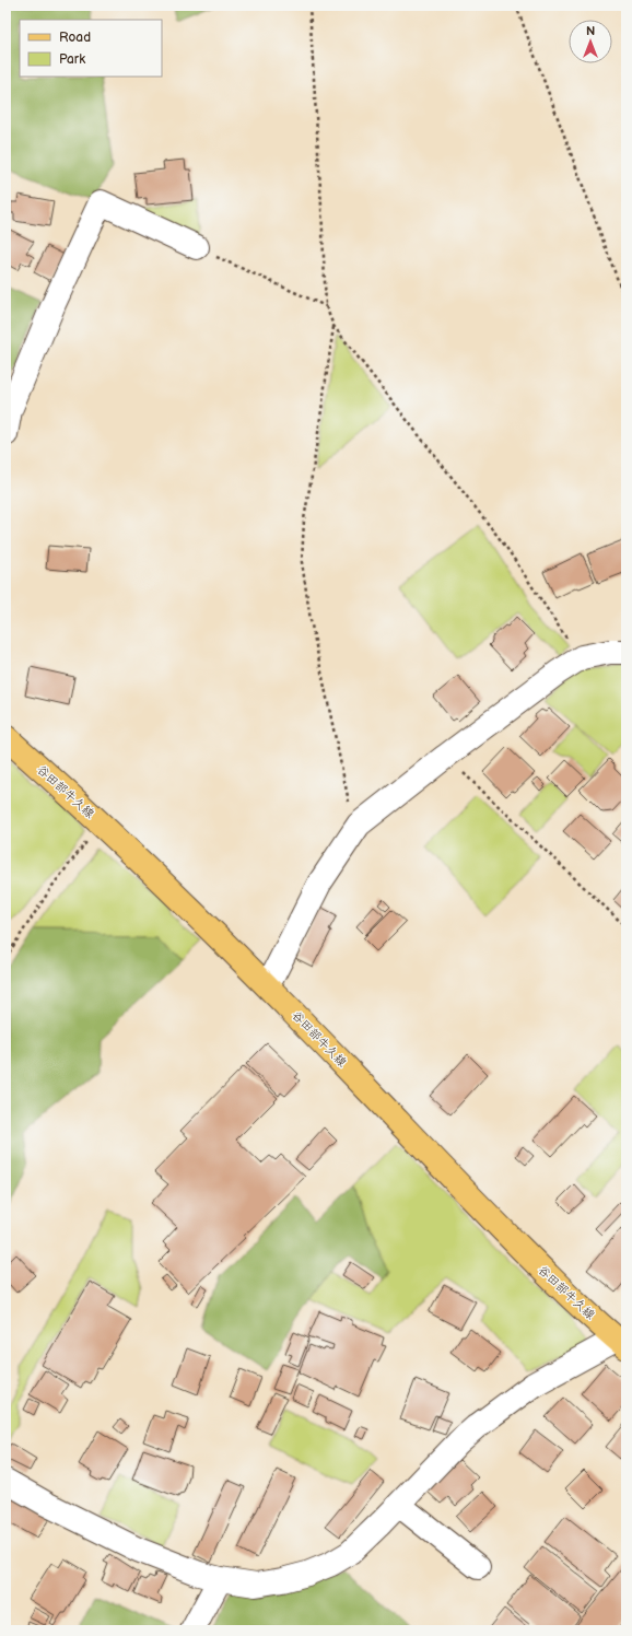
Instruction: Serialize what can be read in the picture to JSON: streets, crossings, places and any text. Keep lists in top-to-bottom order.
{
  "streets": {
    "main road": ["谷田部牛久線"]
  },
  "legend": ["Road", "Park"],
  "north": "top"
}
